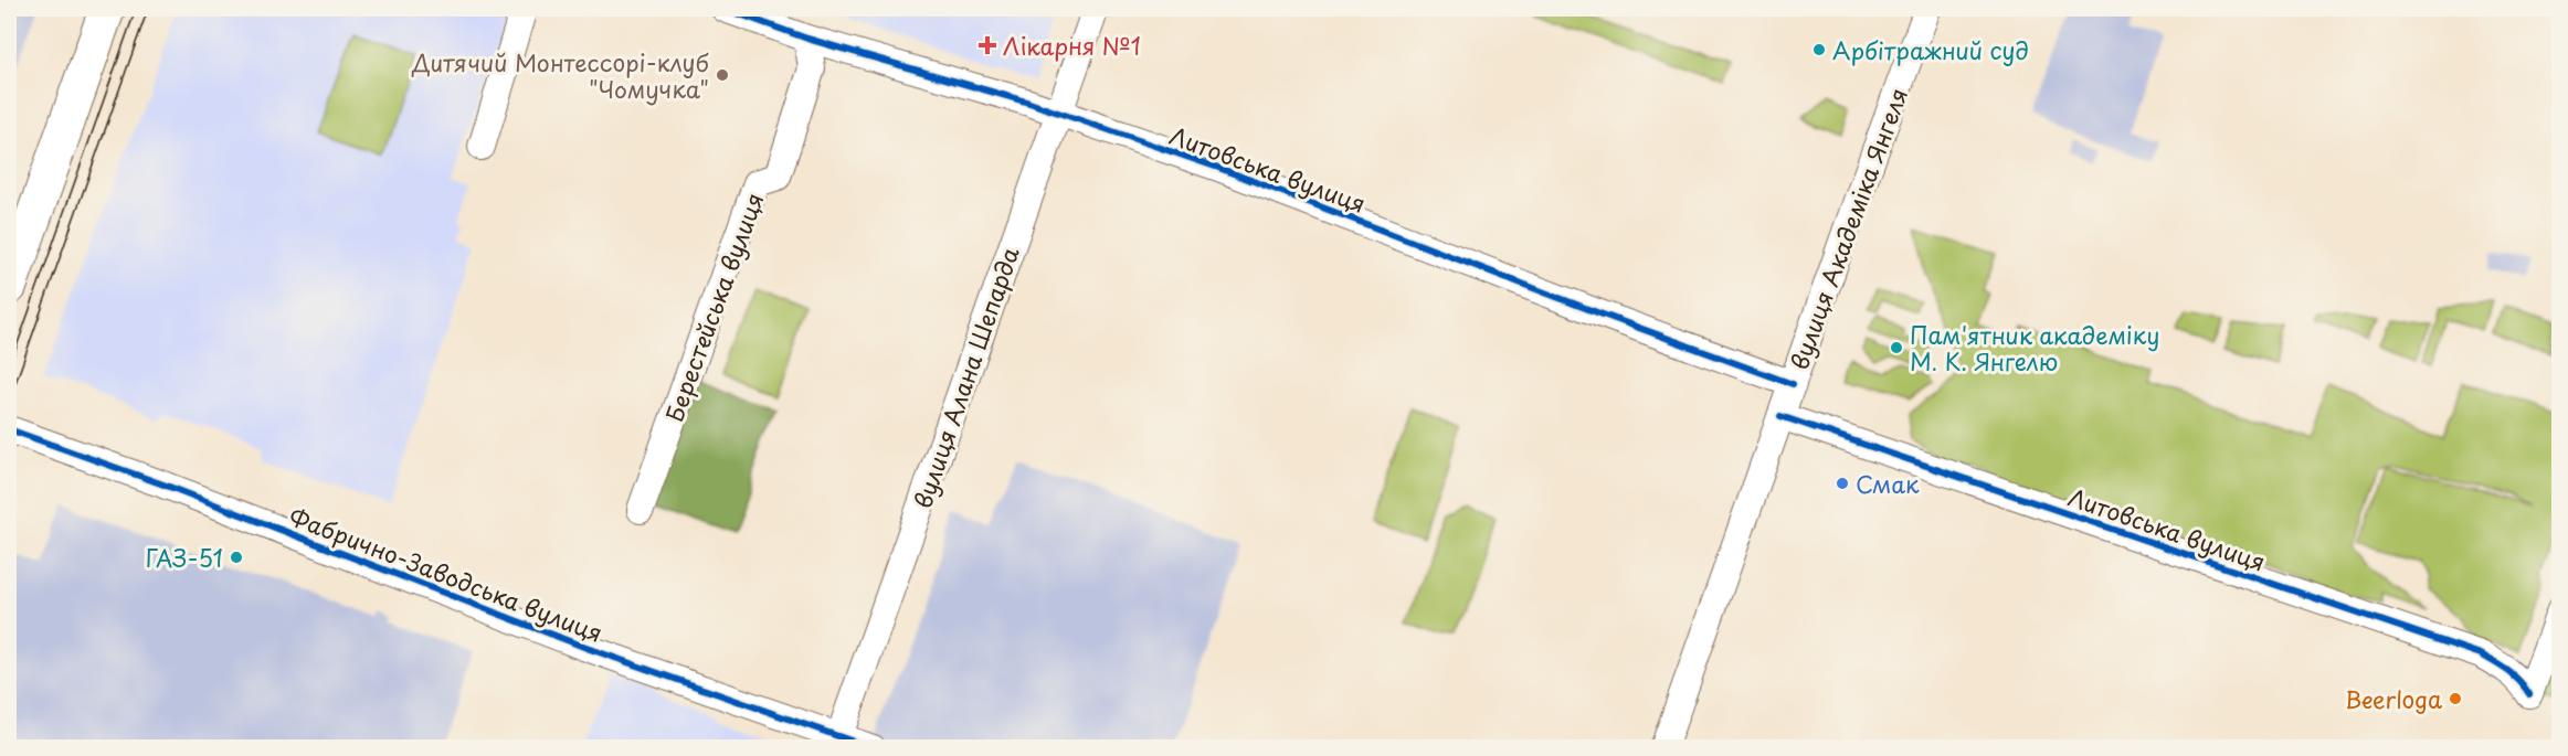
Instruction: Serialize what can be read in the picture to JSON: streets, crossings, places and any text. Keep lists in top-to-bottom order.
{
  "streets": {
    "street": [
      "Литовська вулиця",
      "вулиця Академіка Янгеля",
      "Берестейська вулиця",
      "вулиця Алана Шепарда",
      "Фабрично-Заводська вулиця"
    ]
  },
  "crossings": [
    ["Литовська вулиця", "вулиця Академіка Янгеля"],
    ["Литовська вулиця", "Берестейська вулиця"],
    ["Литовська вулиця", "вулиця Алана Шепарда"],
    ["вулиця Алана Шепарда", "Фабрично-Заводська вулиця"]
  ],
  "places": {
    "health": ["Лікарня №1"],
    "other": [
      "Арбітражний суд",
      "Дитячий Монтессорі-клуб \"Чомучка\"",
      "Пам'ятник академіку М. К. Янгелю",
      "Смак",
      "ГАЗ-51",
      "Beerloga"
    ]
  }
}
